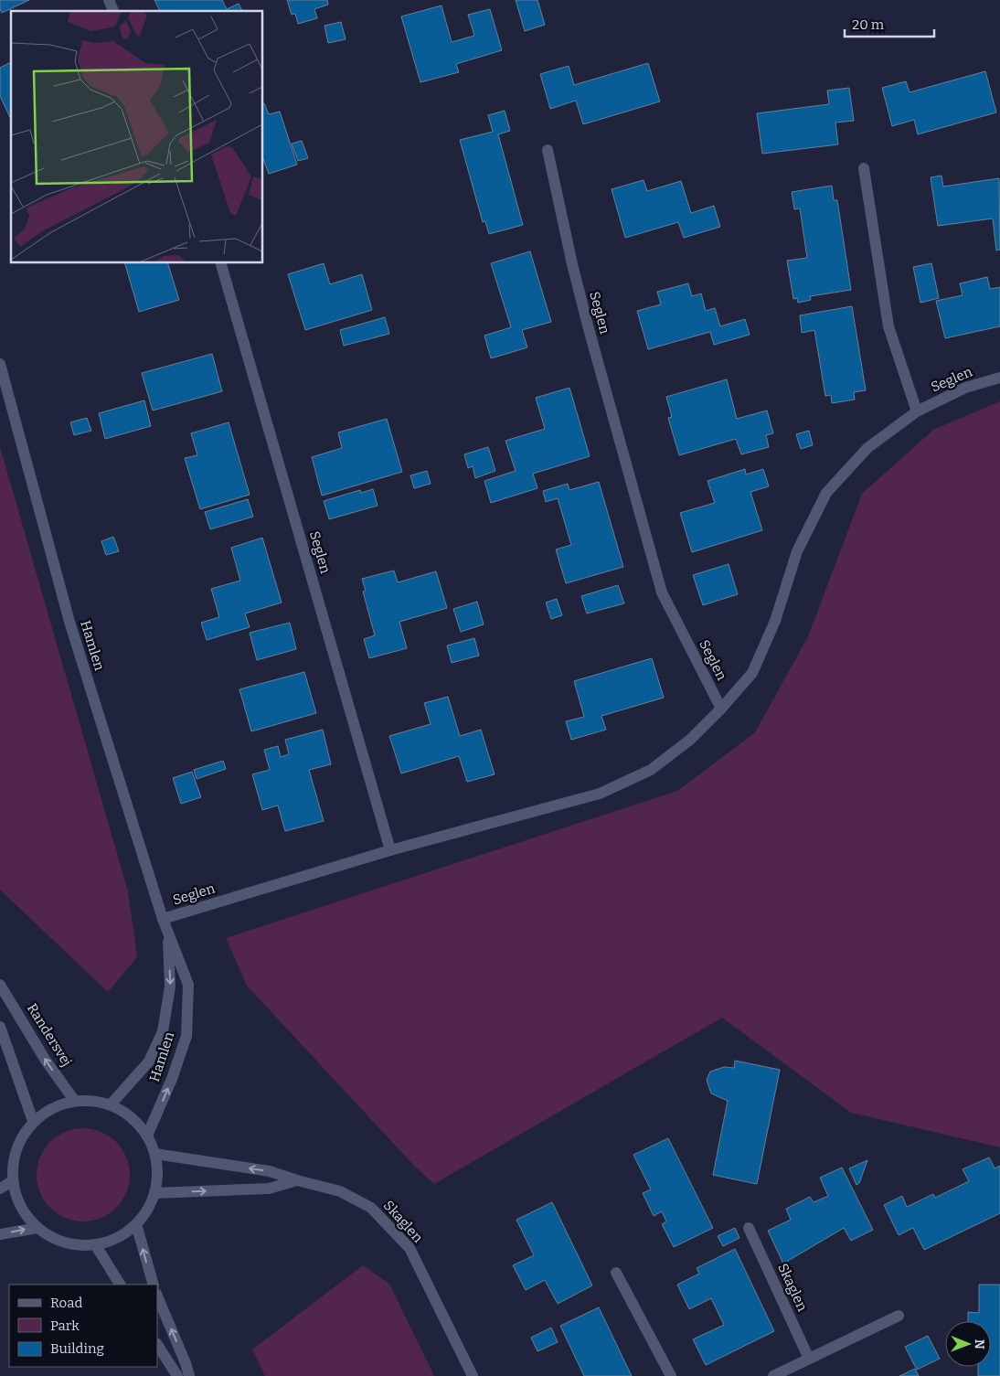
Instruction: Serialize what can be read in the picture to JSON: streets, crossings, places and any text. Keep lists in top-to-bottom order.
{
  "streets": {
    "street": [
      "Seglen",
      "Hamlen",
      "Randersvej",
      "Skaglen"
    ]
  },
  "crossings": [
    ["Seglen", "Hamlen"],
    ["Hamlen", "Randersvej"],
    ["Hamlen", "Skaglen"],
    ["Randersvej", "Skaglen"]
  ],
  "legend": ["Road", "Park", "Building"],
  "scale_bar": "20 m",
  "north": "right"
}
